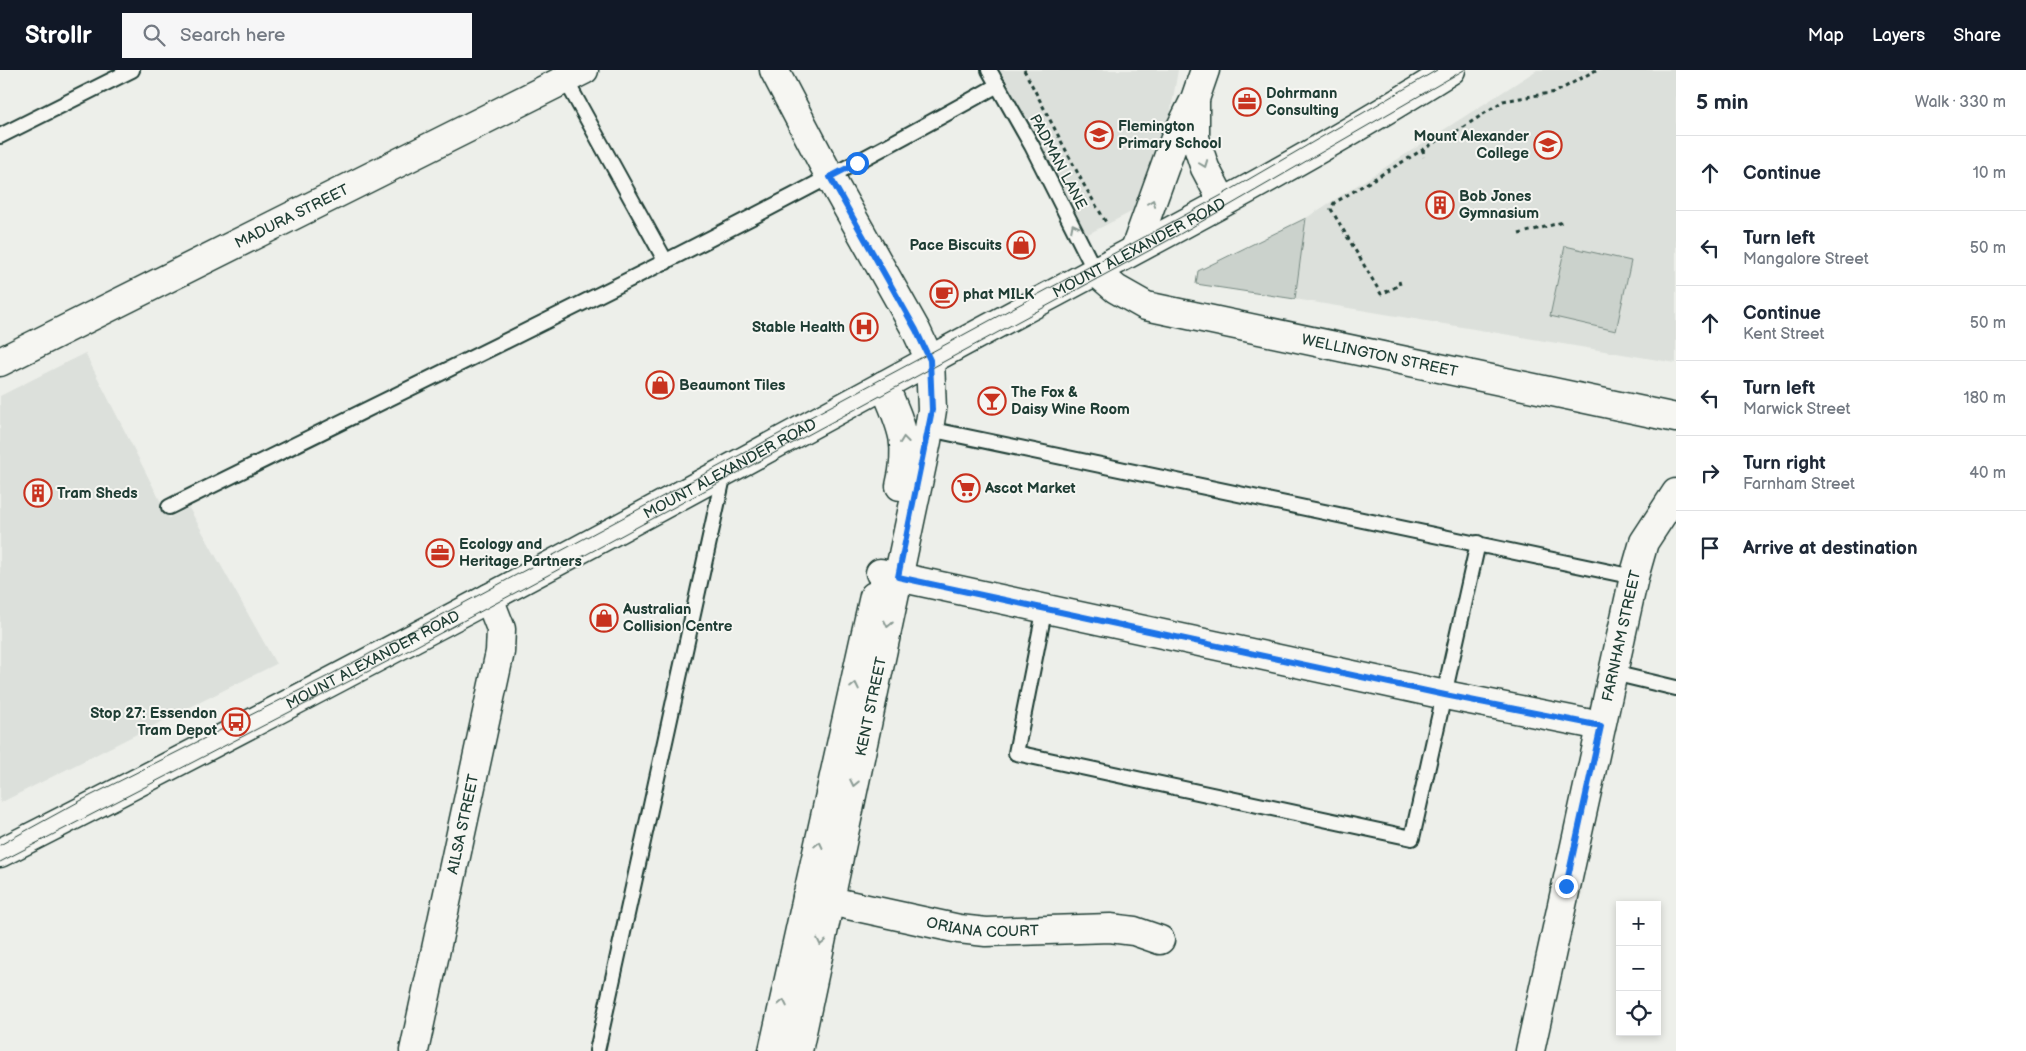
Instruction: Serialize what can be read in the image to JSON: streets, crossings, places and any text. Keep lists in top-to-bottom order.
{
  "streets": {
    "street": [
      "MADURA STREET",
      "MOUNT ALEXANDER ROAD",
      "WELLINGTON STREET",
      "FARNHAM STREET",
      "KENT STREET",
      "AILSA STREET",
      "ORIANA COURT"
    ],
    "lane": ["PADMAN LANE"]
  },
  "crossings": [
    ["PADMAN LANE", "MOUNT ALEXANDER ROAD"],
    ["PADMAN LANE", "WELLINGTON STREET"],
    ["MOUNT ALEXANDER ROAD", "WELLINGTON STREET"],
    ["MOUNT ALEXANDER ROAD", "KENT STREET"],
    ["MOUNT ALEXANDER ROAD", "AILSA STREET"],
    ["KENT STREET", "ORIANA COURT"]
  ],
  "one_way": ["PADMAN LANE"],
  "places": {
    "office": ["Dohrmann Consulting", "Ecology and Heritage Partners"],
    "school or university": ["Flemington Primary School", "Mount Alexander College"],
    "building": ["Bob Jones Gymnasium", "Tram Sheds"],
    "shop": ["Pace Biscuits", "Beaumont Tiles", "Australian Collision Centre"],
    "cafe": ["phat MILK"],
    "hospital": ["Stable Health"],
    "bar": ["The Fox & Daisy Wine Room"],
    "supermarket": ["Ascot Market"],
    "bus stop": ["Stop 27: Essendon Tram Depot"]
  },
  "page": {
    "header": "Strollr",
    "search": "Search here",
    "nav": ["Map", "Layers", "Share"],
    "heading": ["5 min", "Walk · 330 m"],
    "list": [
      ["Continue", "10 m"],
      ["Turn left", "Mangalore Street", "50 m"],
      ["Continue", "Kent Street", "50 m"],
      ["Turn left", "Marwick Street", "180 m"],
      ["Turn right", "Farnham Street", "40 m"],
      "Arrive at destination"
    ],
    "map_buttons": ["+", "−"]
  }
}
